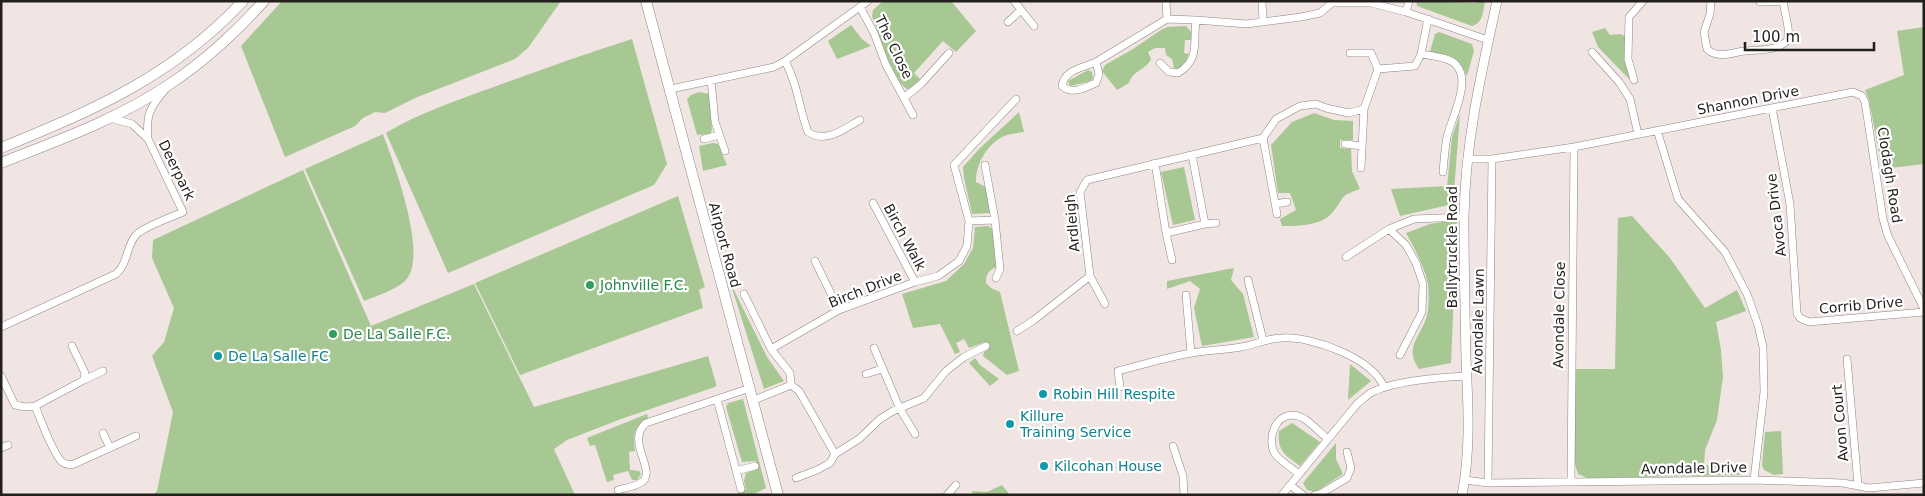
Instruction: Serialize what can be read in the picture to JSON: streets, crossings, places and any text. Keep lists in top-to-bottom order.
{
  "streets": {
    "main road": ["Airport Road"],
    "street": [
      "The Close",
      "Shannon Drive",
      "Deerpark",
      "Clodagh Road",
      "Avoca Drive",
      "Ardleigh",
      "Birch Walk",
      "Ballytruckle Road",
      "Birch Drive",
      "Corrib Drive",
      "Avondale Close",
      "Avondale Lawn",
      "Avon Court",
      "Avondale Drive"
    ]
  },
  "crossings": [
    ["Shannon Drive", "Clodagh Road"],
    ["Shannon Drive", "Avoca Drive"],
    ["Shannon Drive", "Ballytruckle Road"],
    ["Shannon Drive", "Avondale Close"],
    ["Shannon Drive", "Avondale Lawn"],
    ["Clodagh Road", "Corrib Drive"],
    ["Avoca Drive", "Corrib Drive"],
    ["Birch Walk", "Birch Drive"],
    ["Ballytruckle Road", "Avondale Drive"],
    ["Avondale Close", "Avondale Drive"],
    ["Avondale Lawn", "Avondale Drive"],
    ["Avon Court", "Avondale Drive"]
  ],
  "places": [
    "Johnville F.C.",
    "De La Salle F.C.",
    "De La Salle FC",
    "Robin Hill Respite",
    "Killure Training Service",
    "Kilcohan House"
  ],
  "scale_bar": "100 m"
}
